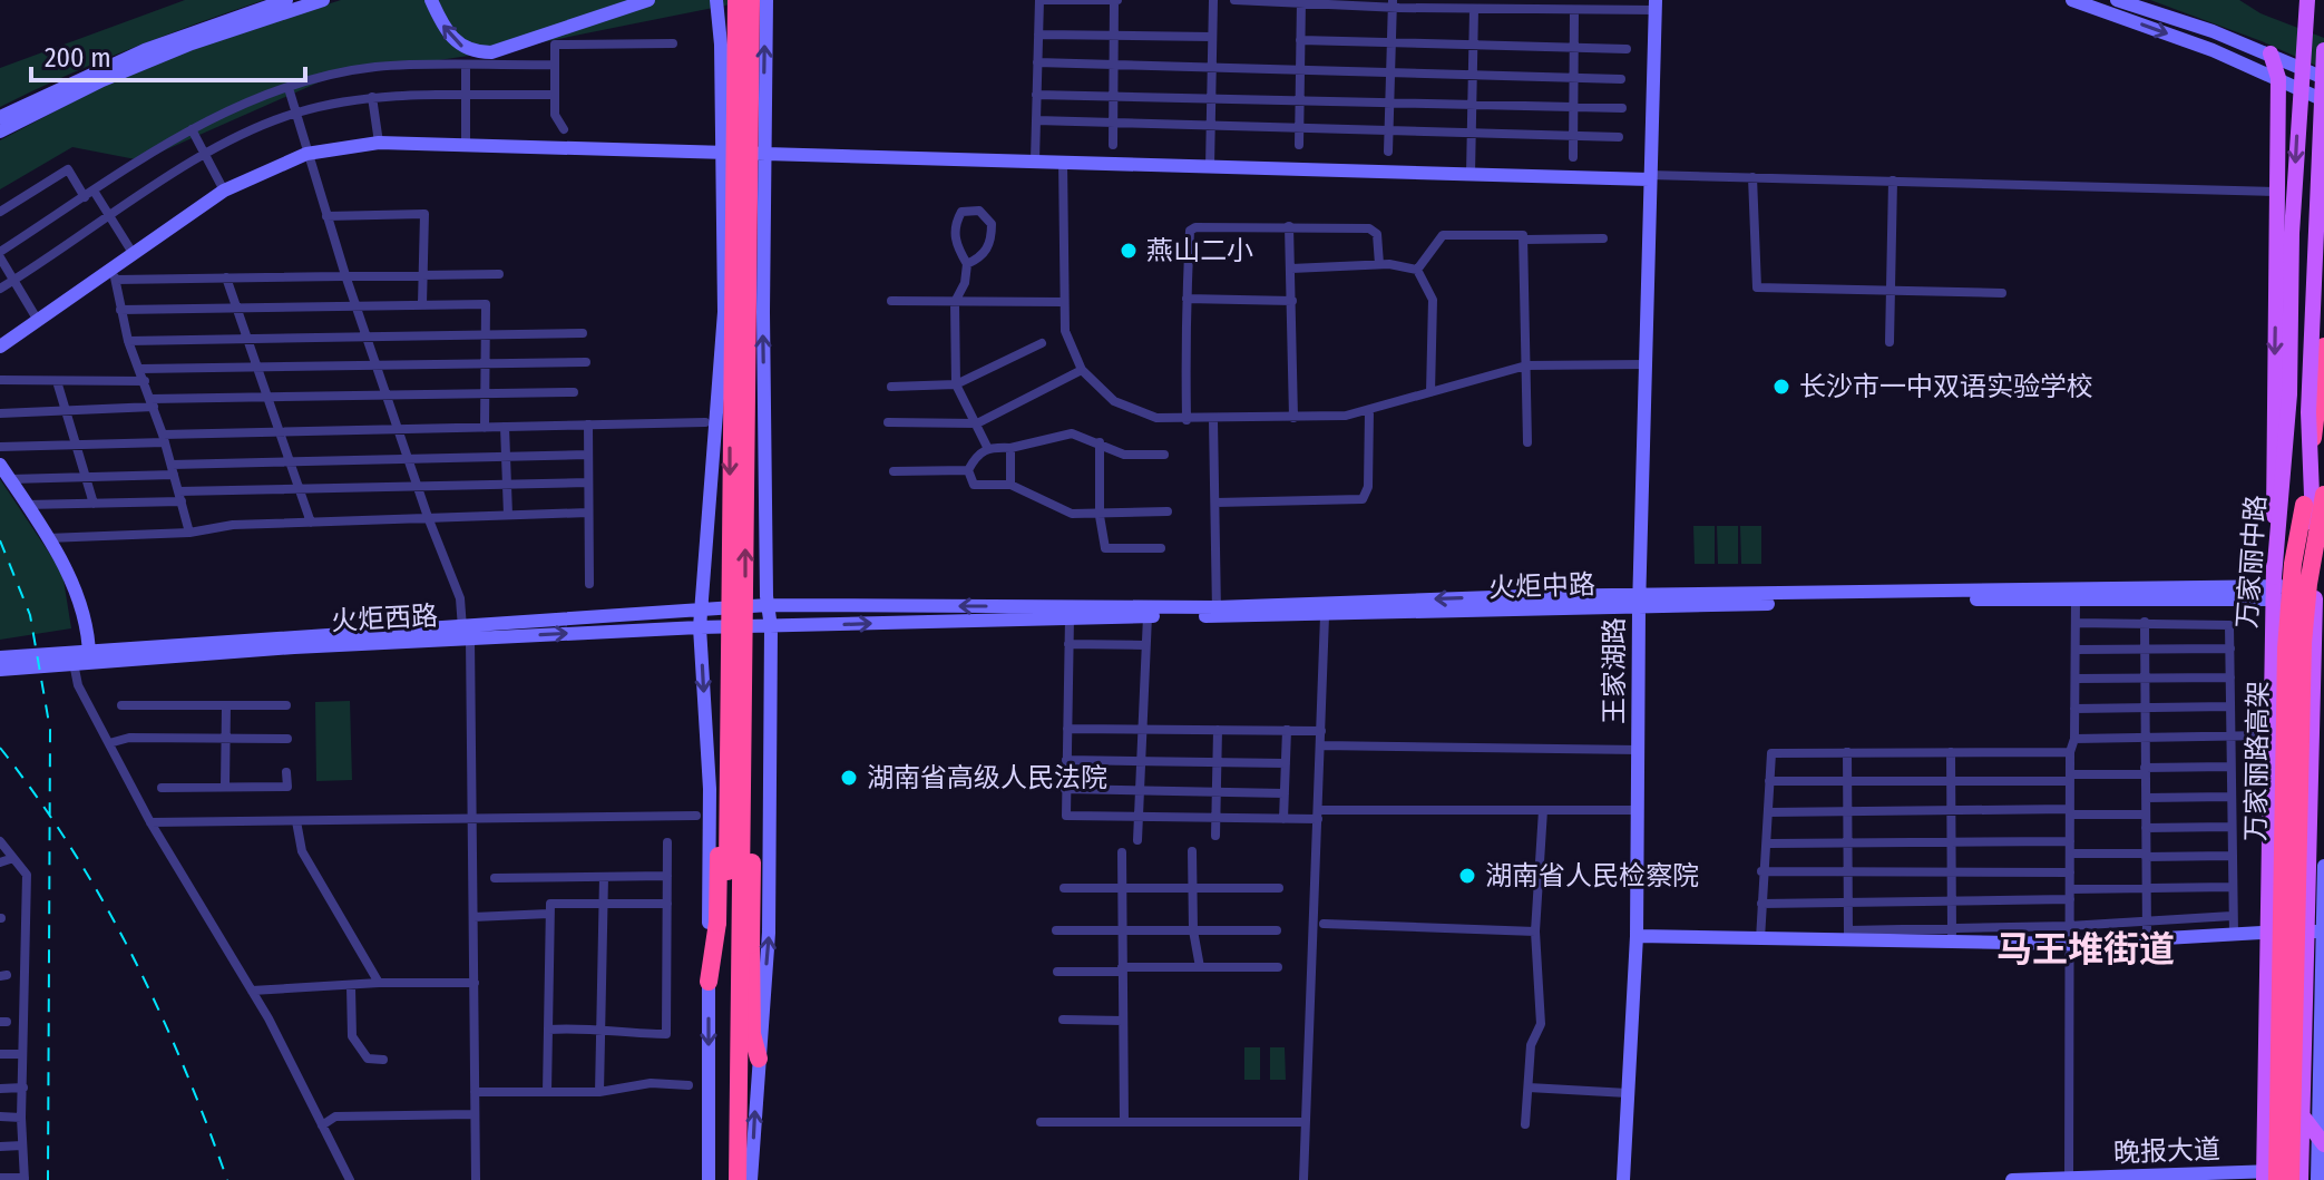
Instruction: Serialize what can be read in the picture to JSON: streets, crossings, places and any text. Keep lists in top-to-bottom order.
{
  "streets": {
    "highway": ["万家丽路高架"],
    "main road": ["万家丽中路"],
    "street": [
      "火炬中路",
      "火炬西路",
      "王家湖路",
      "晚报大道"
    ]
  },
  "crossings": [
    ["万家丽中路", "火炬中路"],
    ["万家丽中路", "万家丽路高架"],
    ["万家丽中路", "晚报大道"],
    ["火炬中路", "火炬西路"],
    ["火炬中路", "王家湖路"],
    ["万家丽路高架", "晚报大道"]
  ],
  "districts": ["马王堆街道"],
  "places": [
    "燕山二小",
    "长沙市一中双语实验学校",
    "湖南省高级人民法院",
    "湖南省人民检察院"
  ],
  "scale_bar": "200 m"
}
